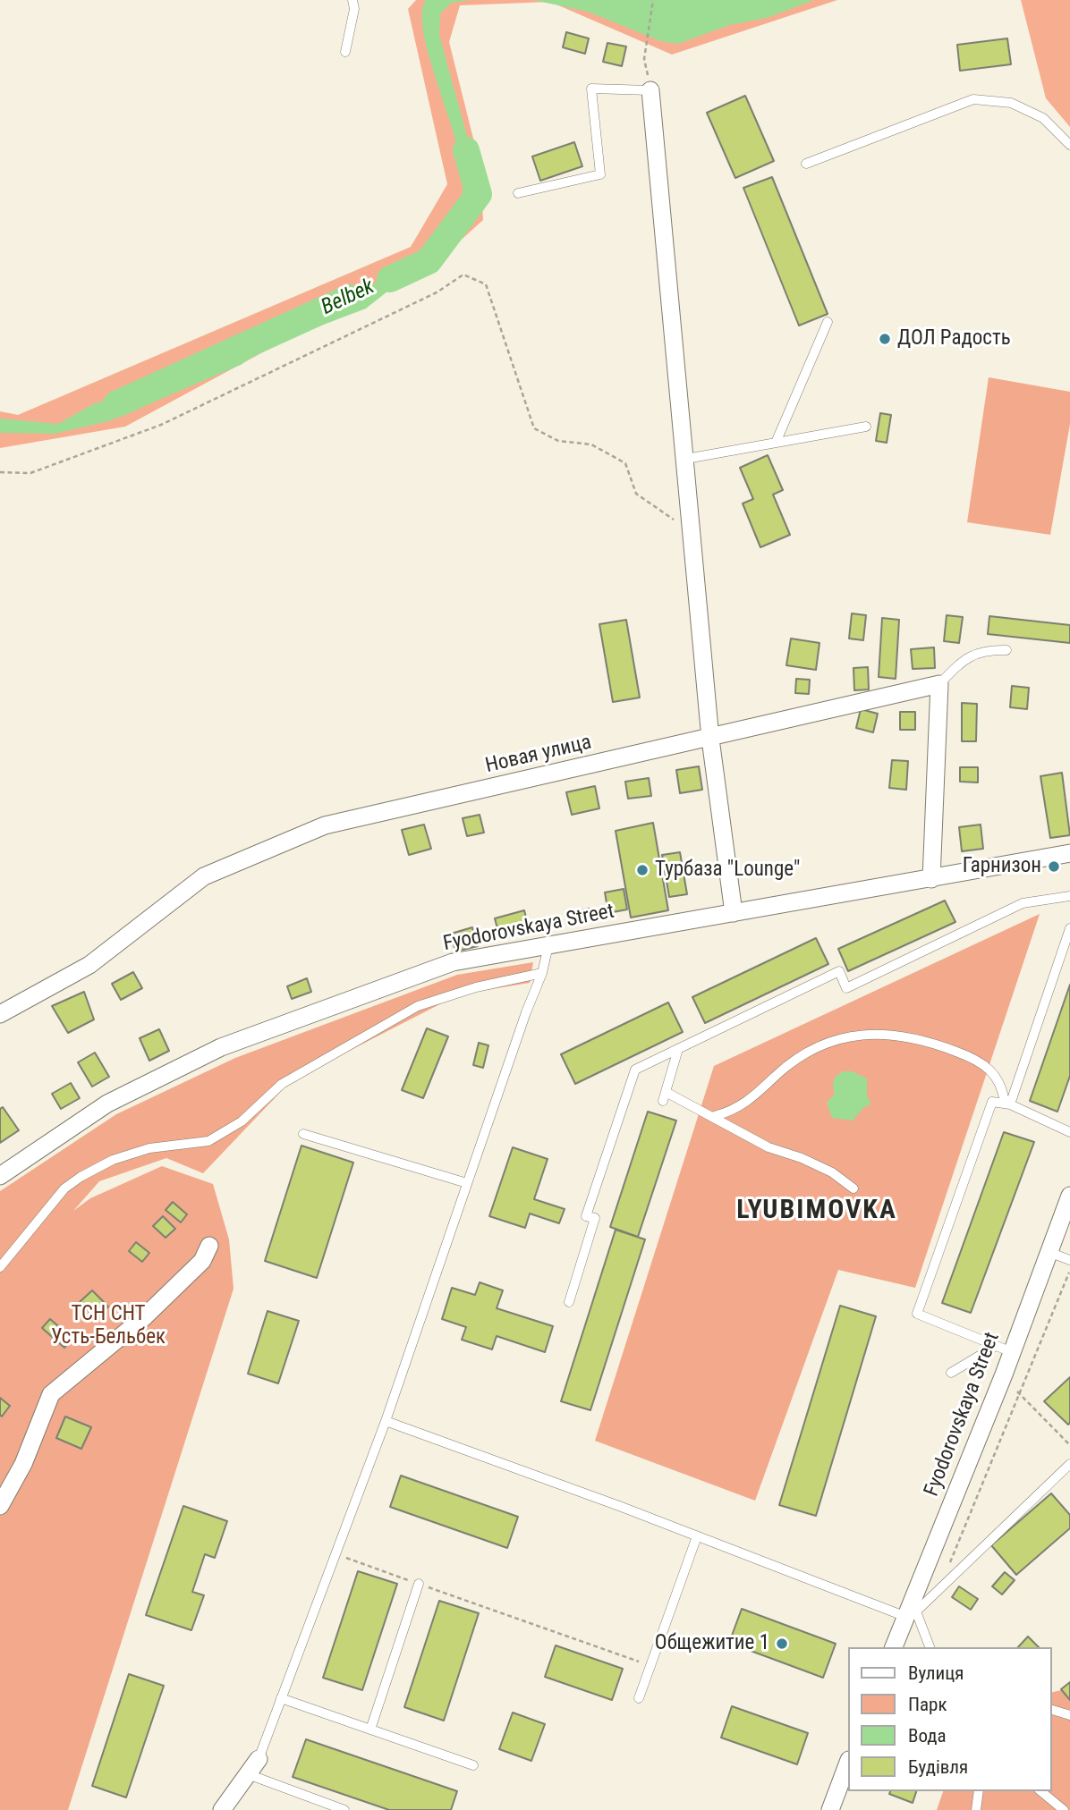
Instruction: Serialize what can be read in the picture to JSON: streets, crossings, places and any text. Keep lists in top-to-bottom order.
{
  "streets": {
    "street": ["Новая улица", "Fyodorovskaya Street"]
  },
  "districts": ["LYUBIMOVKA"],
  "water": ["Belbek"],
  "parks": ["ТСН СНТ Усть-Бельбек"],
  "places": [
    "ДОЛ Радость",
    "Гарнизон",
    "Турбаза \"Lounge\"",
    "Общежитие 1"
  ],
  "legend": [
    "Вулиця",
    "Парк",
    "Вода",
    "Будівля"
  ]
}
